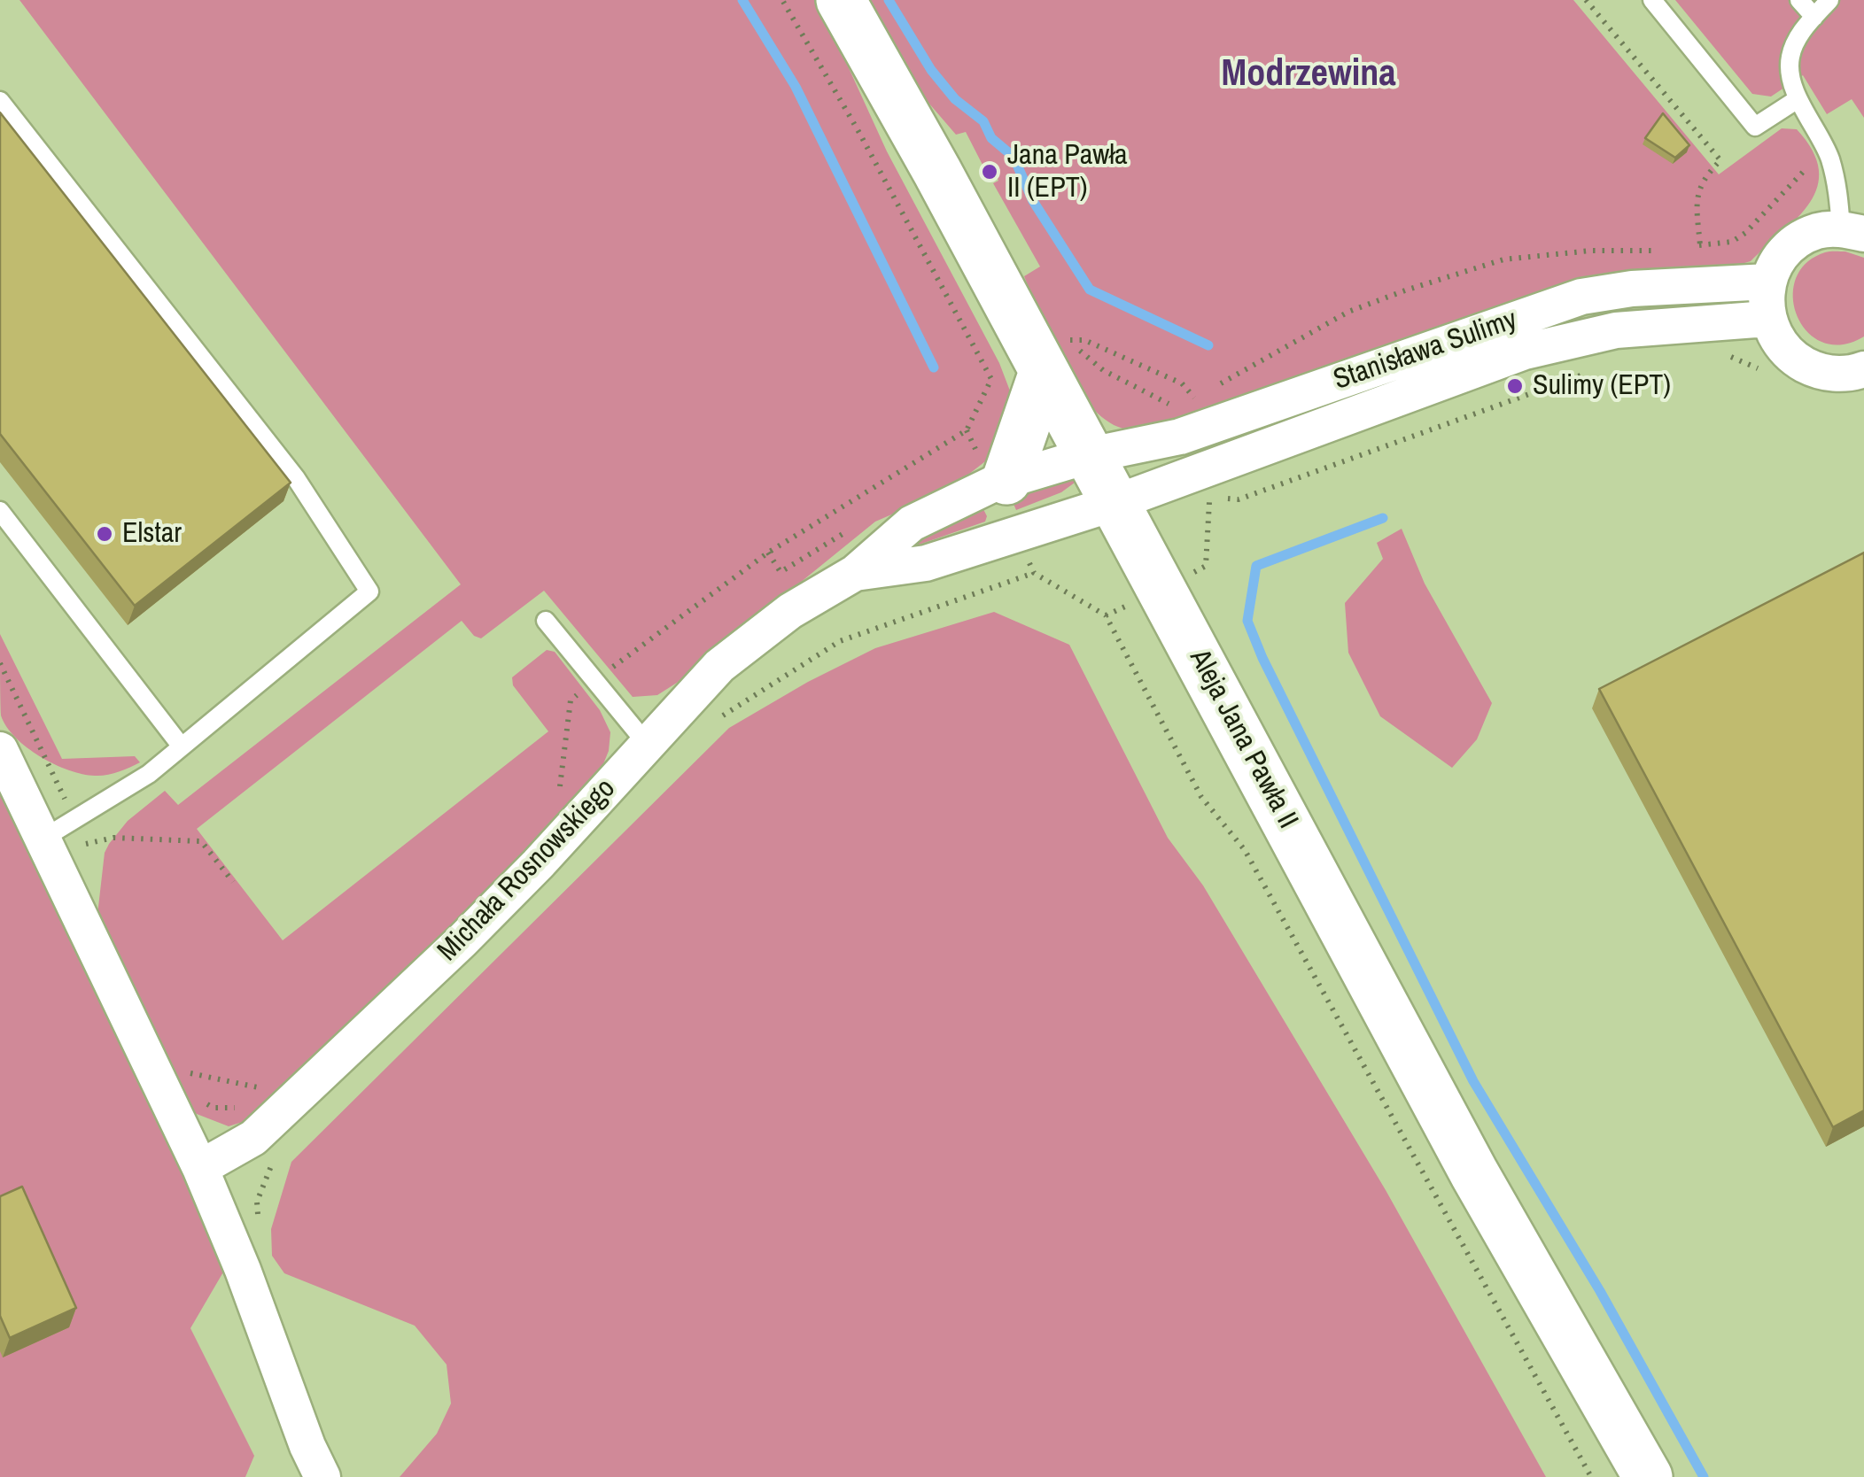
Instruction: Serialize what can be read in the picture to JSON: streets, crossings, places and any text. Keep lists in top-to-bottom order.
{
  "streets": {
    "street": ["Stanisława Sulimy", "Aleja Jana Pawła II", "Michała Rosnowskiego"]
  },
  "crossings": [
    ["Stanisława Sulimy", "Aleja Jana Pawła II"],
    ["Stanisława Sulimy", "Michała Rosnowskiego"],
    ["Aleja Jana Pawła II", "Michała Rosnowskiego"]
  ],
  "districts": ["Modrzewina"],
  "places": ["Jana Pawła II (EPT)", "Sulimy (EPT)", "Elstar"]
}
